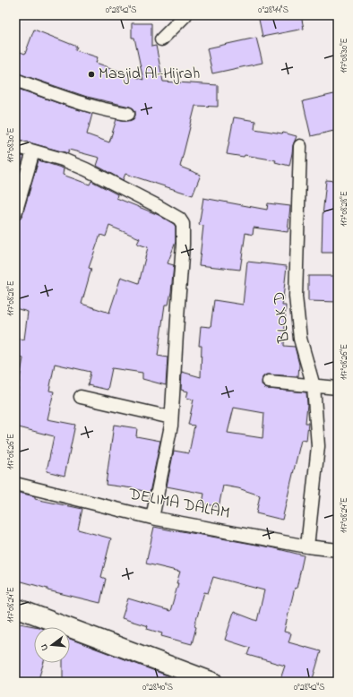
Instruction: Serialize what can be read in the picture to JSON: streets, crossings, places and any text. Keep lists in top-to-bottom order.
{
  "streets": {
    "street": ["BLOK D", "DELIMA DALAM"]
  },
  "crossings": [
    ["BLOK D", "DELIMA DALAM"]
  ],
  "places": ["Masjid Al-Hijrah"],
  "north": "left",
  "coordinates": [
    "0°28'42\"S",
    "0°28'44\"S",
    "117°08'30\"E",
    "117°08'28\"E",
    "117°08'26\"E",
    "117°08'24\"E",
    "0°28'40\"S"
  ]
}
